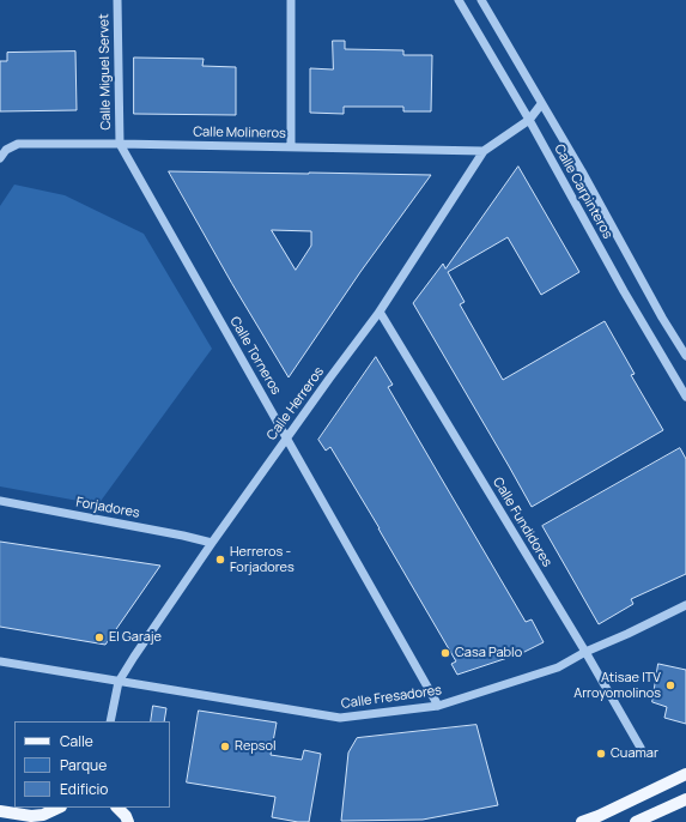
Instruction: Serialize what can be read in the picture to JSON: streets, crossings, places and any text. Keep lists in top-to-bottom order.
{
  "streets": {
    "street": [
      "Calle Miguel Servet",
      "Calle Molineros",
      "Calle Carpìnteros",
      "Calle Torneros",
      "Calle Herreros",
      "Forjadores",
      "Calle Fundidores",
      "Calle Fresadores"
    ]
  },
  "crossings": [
    ["Calle Miguel Servet", "Calle Molineros"],
    ["Calle Miguel Servet", "Calle Torneros"],
    ["Calle Molineros", "Calle Torneros"],
    ["Calle Molineros", "Calle Herreros"],
    ["Calle Carpìnteros", "Calle Herreros"],
    ["Calle Torneros", "Calle Herreros"],
    ["Calle Torneros", "Calle Fresadores"],
    ["Calle Herreros", "Forjadores"],
    ["Calle Herreros", "Calle Fundidores"],
    ["Calle Herreros", "Calle Fresadores"],
    ["Calle Fundidores", "Calle Fresadores"]
  ],
  "places": [
    "Herreros - Forjadores",
    "El Garaje",
    "Casa Pablo",
    "Atisae ITV Arroyomolinos",
    "Repsol",
    "Cuamar"
  ],
  "legend": ["Calle", "Parque", "Edificio"]
}
